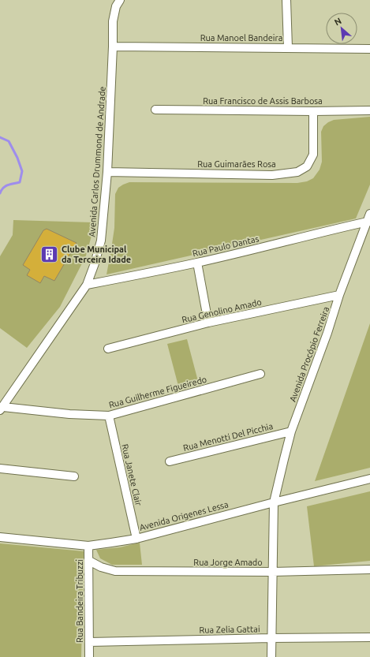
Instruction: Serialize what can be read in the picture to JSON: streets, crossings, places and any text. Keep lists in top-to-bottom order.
{
  "streets": {
    "street": [
      "Rua Manoel Bandeira",
      "Rua Francisco de Assis Barbosa",
      "Avenida Carlos Drummond de Andrade",
      "Rua Guimarães Rosa",
      "Rua Paulo Dantas",
      "Rua Genolino Amado",
      "Avenida Procópio Ferreira",
      "Rua Guilherme Figueiredo",
      "Rua Menotti Del Picchia",
      "Rua Janete Clair",
      "Avenida Origenes Lessa",
      "Rua Jorge Amado",
      "Rua Bandeira Tribuzzi",
      "Rua Zelia Gattai"
    ]
  },
  "crossings": [
    ["Rua Manoel Bandeira", "Avenida Carlos Drummond de Andrade"],
    ["Rua Francisco de Assis Barbosa", "Rua Guimarães Rosa"],
    ["Avenida Carlos Drummond de Andrade", "Rua Guimarães Rosa"],
    ["Avenida Carlos Drummond de Andrade", "Rua Paulo Dantas"],
    ["Avenida Carlos Drummond de Andrade", "Rua Guilherme Figueiredo"],
    ["Rua Paulo Dantas", "Avenida Procópio Ferreira"],
    ["Rua Genolino Amado", "Avenida Procópio Ferreira"],
    ["Avenida Procópio Ferreira", "Rua Menotti Del Picchia"],
    ["Avenida Procópio Ferreira", "Avenida Origenes Lessa"],
    ["Avenida Procópio Ferreira", "Rua Jorge Amado"],
    ["Avenida Procópio Ferreira", "Rua Zelia Gattai"],
    ["Rua Guilherme Figueiredo", "Rua Janete Clair"],
    ["Rua Janete Clair", "Avenida Origenes Lessa"],
    ["Avenida Origenes Lessa", "Rua Bandeira Tribuzzi"],
    ["Rua Jorge Amado", "Rua Bandeira Tribuzzi"],
    ["Rua Bandeira Tribuzzi", "Rua Zelia Gattai"]
  ],
  "places": {
    "building": ["Clube Municipal da Terceira Idade"]
  },
  "north": "top left"
}
